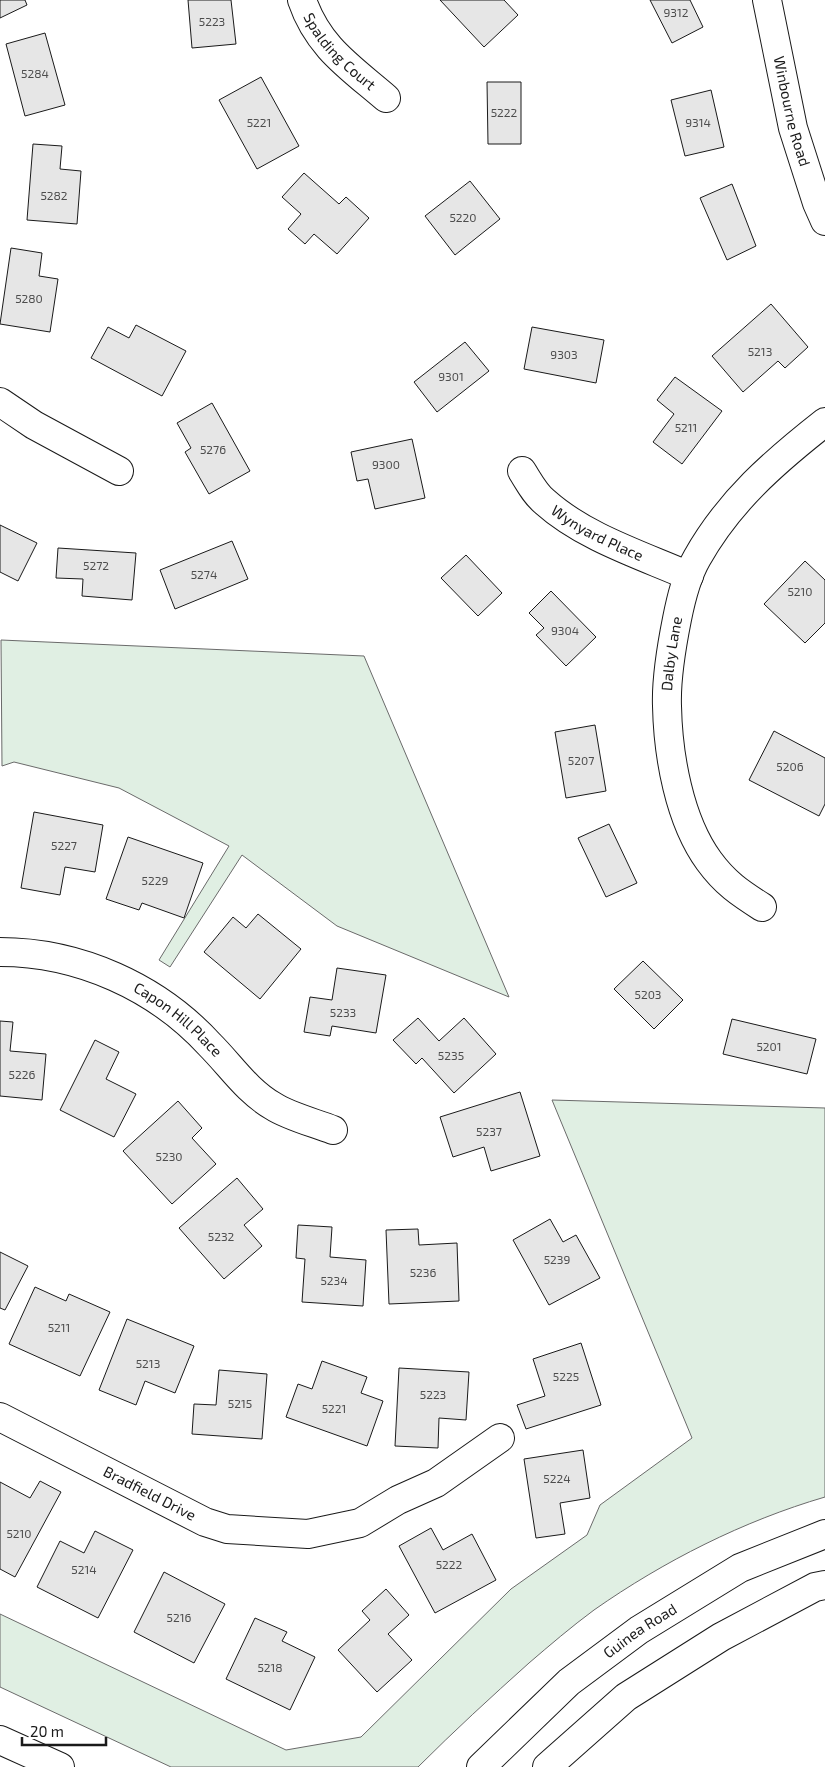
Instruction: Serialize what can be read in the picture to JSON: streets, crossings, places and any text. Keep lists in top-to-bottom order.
{
  "streets": {
    "street": [
      "Spalding Court",
      "Winbourne Road",
      "Wynyard Place",
      "Dalby Lane",
      "Capon Hill Place",
      "Bradfield Drive",
      "Guinea Road"
    ]
  },
  "crossings": [
    ["Wynyard Place", "Dalby Lane"]
  ],
  "house_numbers": [
    "9312",
    "5223",
    "5284",
    "5222",
    "5221",
    "9314",
    "5282",
    "5220",
    "5280",
    "5213",
    "9303",
    "9301",
    "5211",
    "5276",
    "9300",
    "5272",
    "5274",
    "5210",
    "9304",
    "5207",
    "5206",
    "5227",
    "5229",
    "5203",
    "5233",
    "5201",
    "5235",
    "5226",
    "5237",
    "5230",
    "5232",
    "5239",
    "5236",
    "5234",
    "5211",
    "5213",
    "5225",
    "5223",
    "5215",
    "5221",
    "5224",
    "5210",
    "5222",
    "5214",
    "5216",
    "5218"
  ],
  "scale_bar": "20 m"
}
